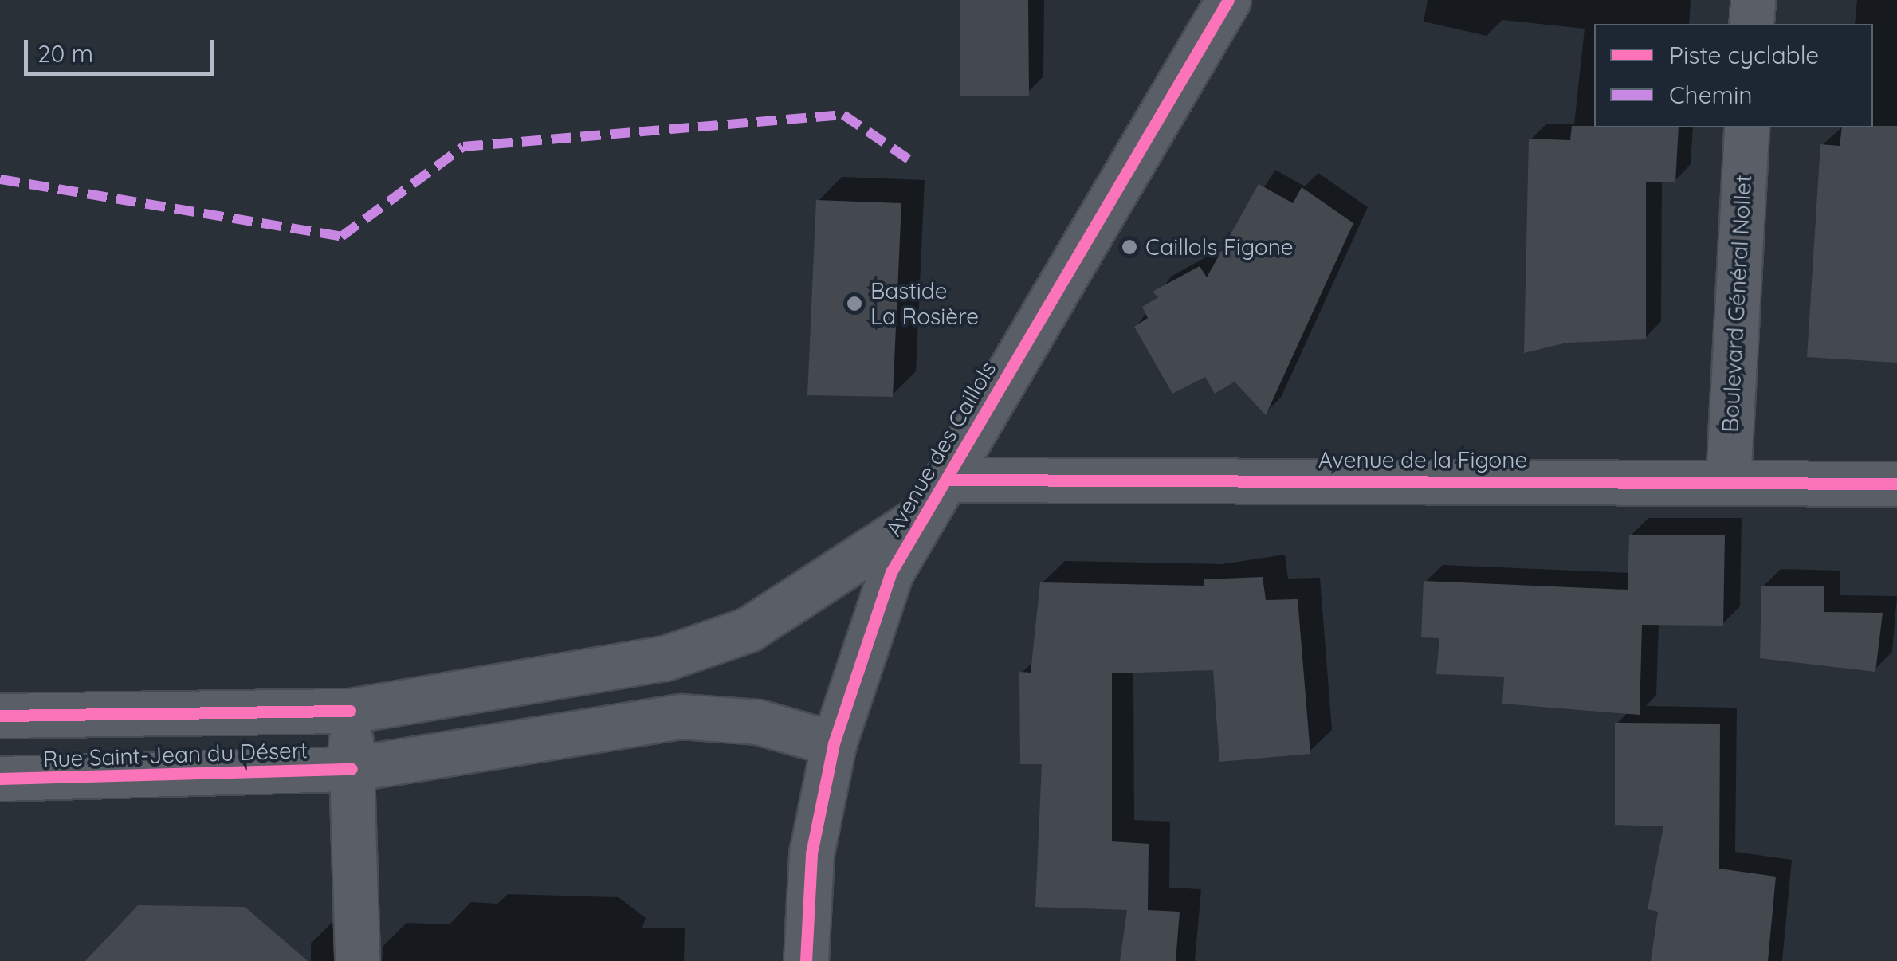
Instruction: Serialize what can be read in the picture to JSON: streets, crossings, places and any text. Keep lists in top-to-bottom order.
{
  "streets": {
    "street": [
      "Boulevard Général Nollet",
      "Avenue des Caillols",
      "Avenue de la Figone",
      "Rue Saint-Jean du Désert"
    ]
  },
  "crossings": [
    ["Boulevard Général Nollet", "Avenue de la Figone"],
    ["Avenue des Caillols", "Avenue de la Figone"],
    ["Avenue des Caillols", "Rue Saint-Jean du Désert"]
  ],
  "places": ["Caillols Figone", "Bastide La Rosière"],
  "legend": ["Piste cyclable", "Chemin"],
  "scale_bar": "20 m"
}
